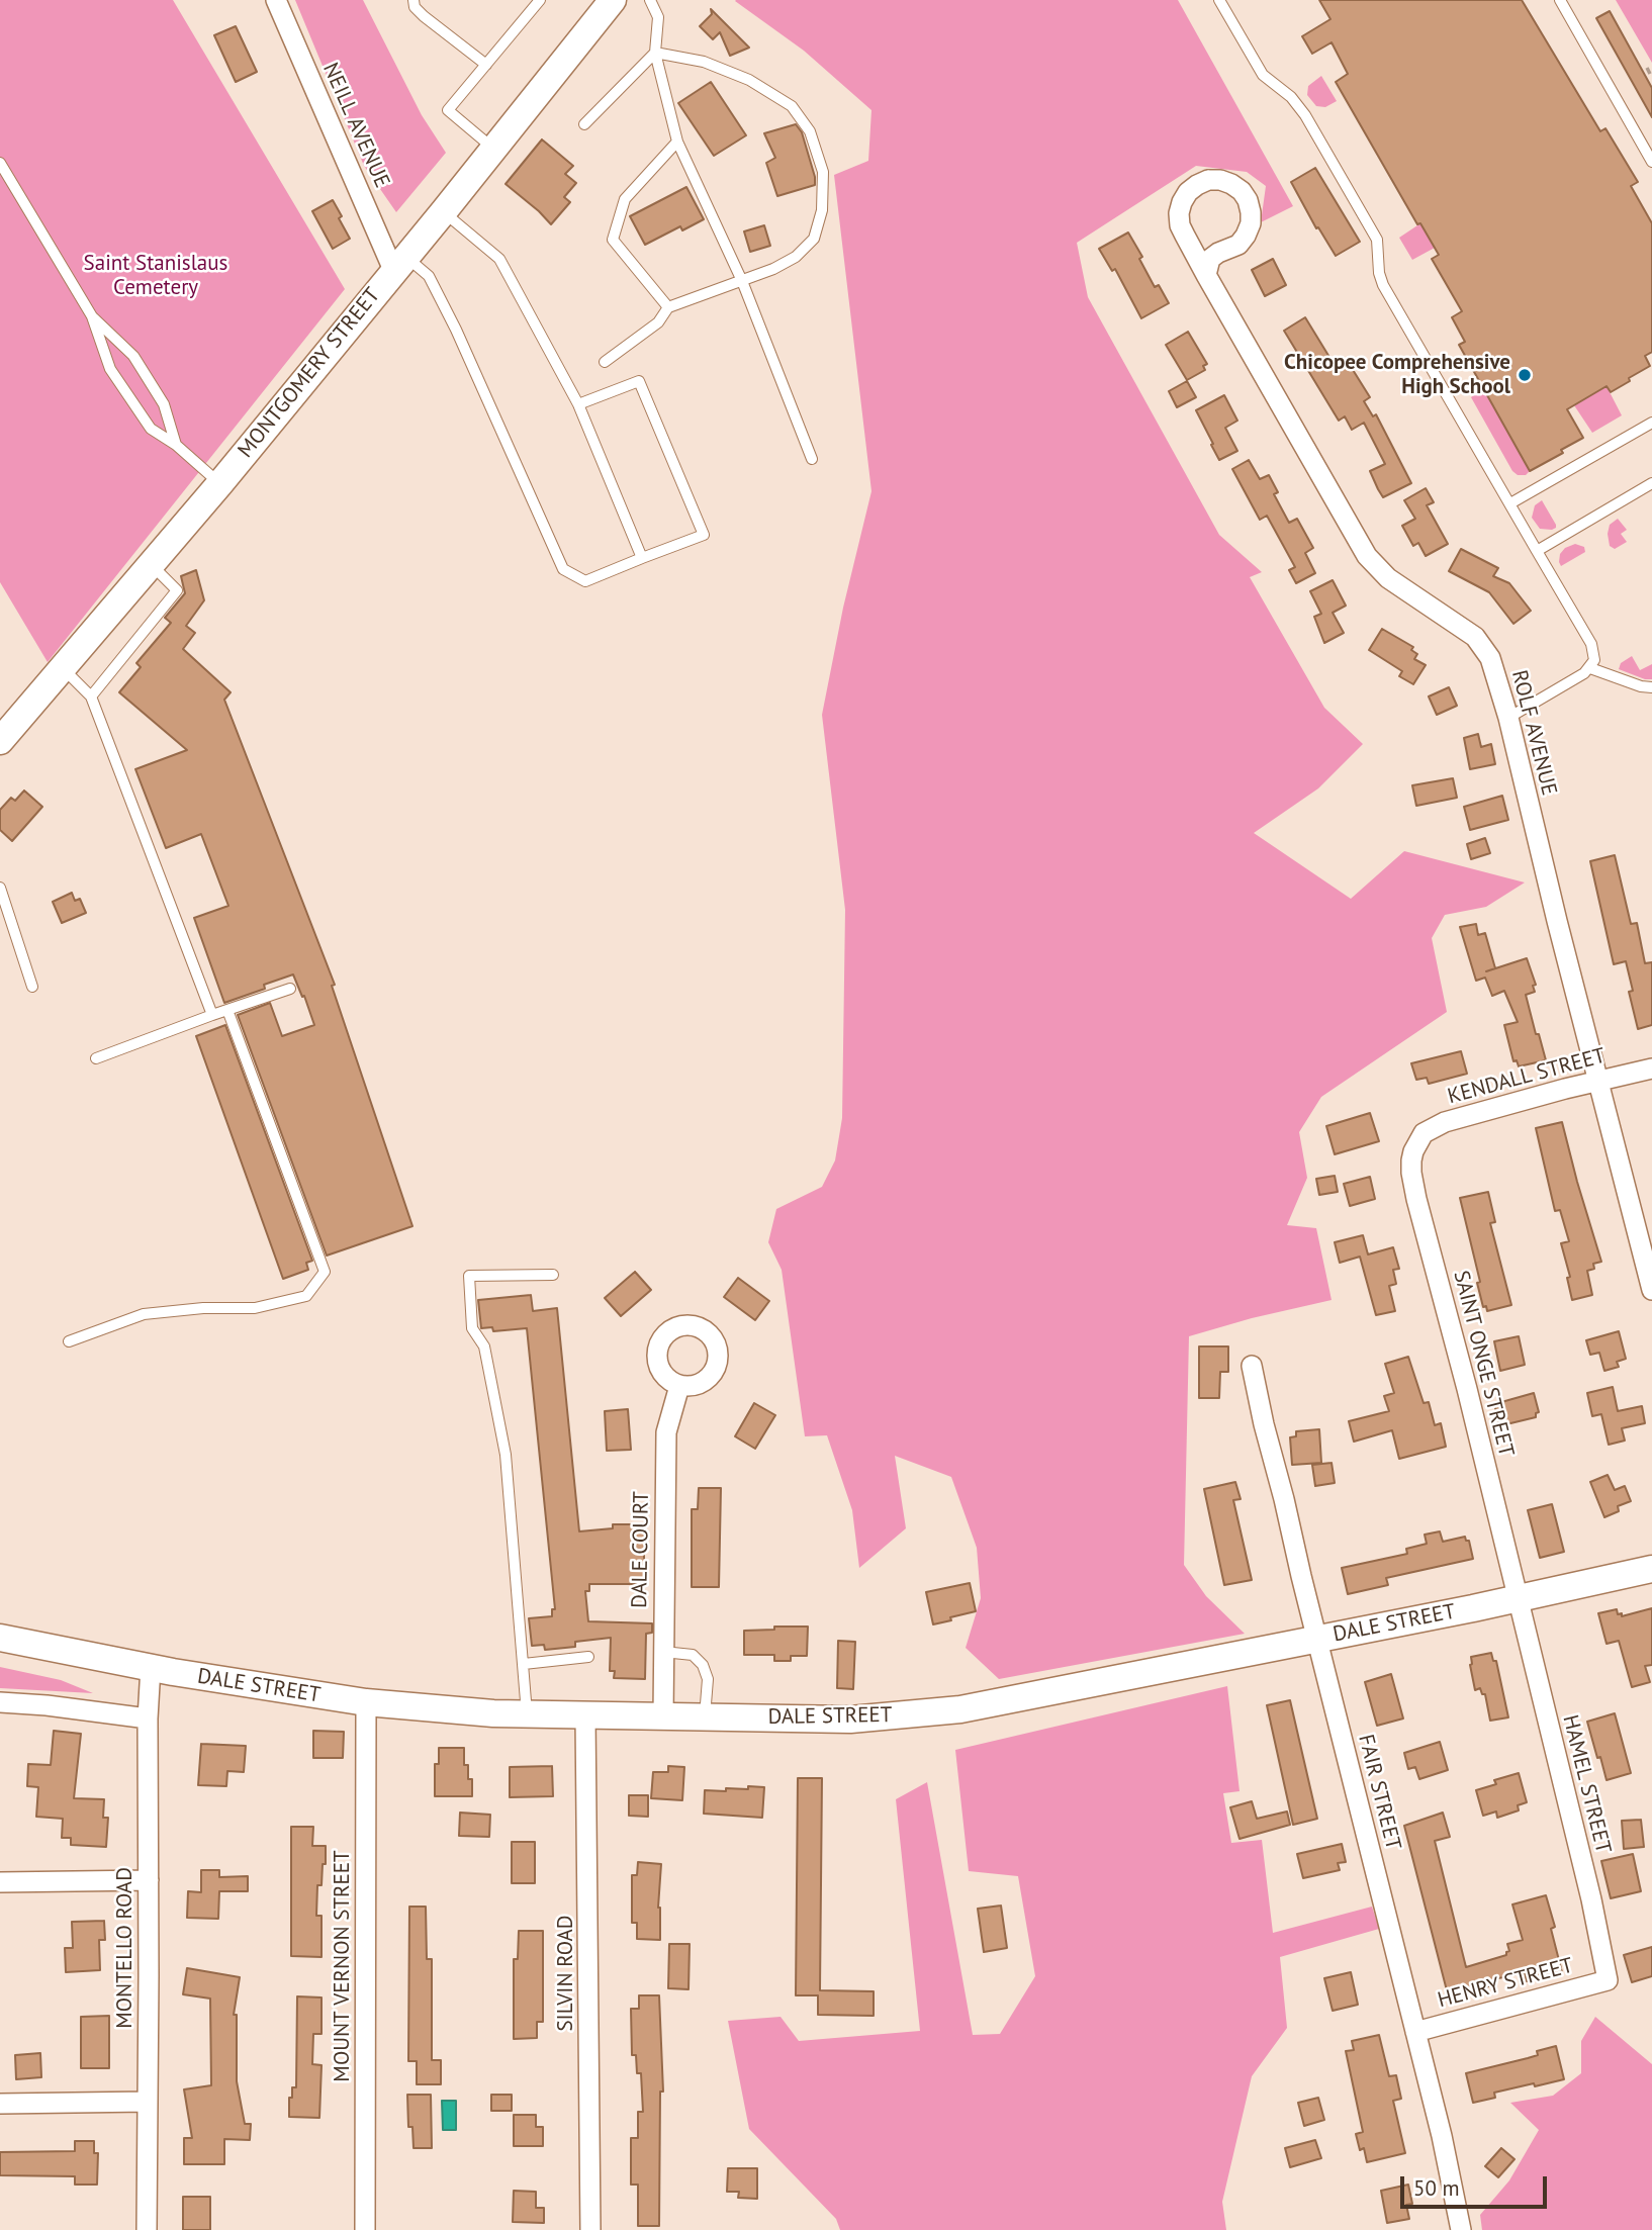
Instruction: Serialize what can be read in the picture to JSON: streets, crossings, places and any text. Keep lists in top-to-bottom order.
{
  "streets": {
    "street": [
      "NEILL AVENUE",
      "MONTGOMERY STREET",
      "ROLF AVENUE",
      "KENDALL STREET",
      "SAINT ONGE STREET",
      "DALE COURT",
      "DALE STREET",
      "HAMEL STREET",
      "FAIR STREET",
      "MONTELLO ROAD",
      "MOUNT VERNON STREET",
      "SILVIN ROAD",
      "HENRY STREET"
    ]
  },
  "crossings": [
    ["NEILL AVENUE", "MONTGOMERY STREET"],
    ["ROLF AVENUE", "KENDALL STREET"],
    ["KENDALL STREET", "SAINT ONGE STREET"],
    ["SAINT ONGE STREET", "DALE STREET"],
    ["SAINT ONGE STREET", "HAMEL STREET"],
    ["DALE COURT", "DALE STREET"],
    ["DALE STREET", "HAMEL STREET"],
    ["DALE STREET", "FAIR STREET"],
    ["DALE STREET", "MONTELLO ROAD"],
    ["DALE STREET", "MOUNT VERNON STREET"],
    ["DALE STREET", "SILVIN ROAD"],
    ["HAMEL STREET", "HENRY STREET"],
    ["FAIR STREET", "HENRY STREET"]
  ],
  "parks": ["Saint Stanislaus Cemetery"],
  "places": ["Chicopee Comprehensive High School"],
  "scale_bar": "50 m"
}
